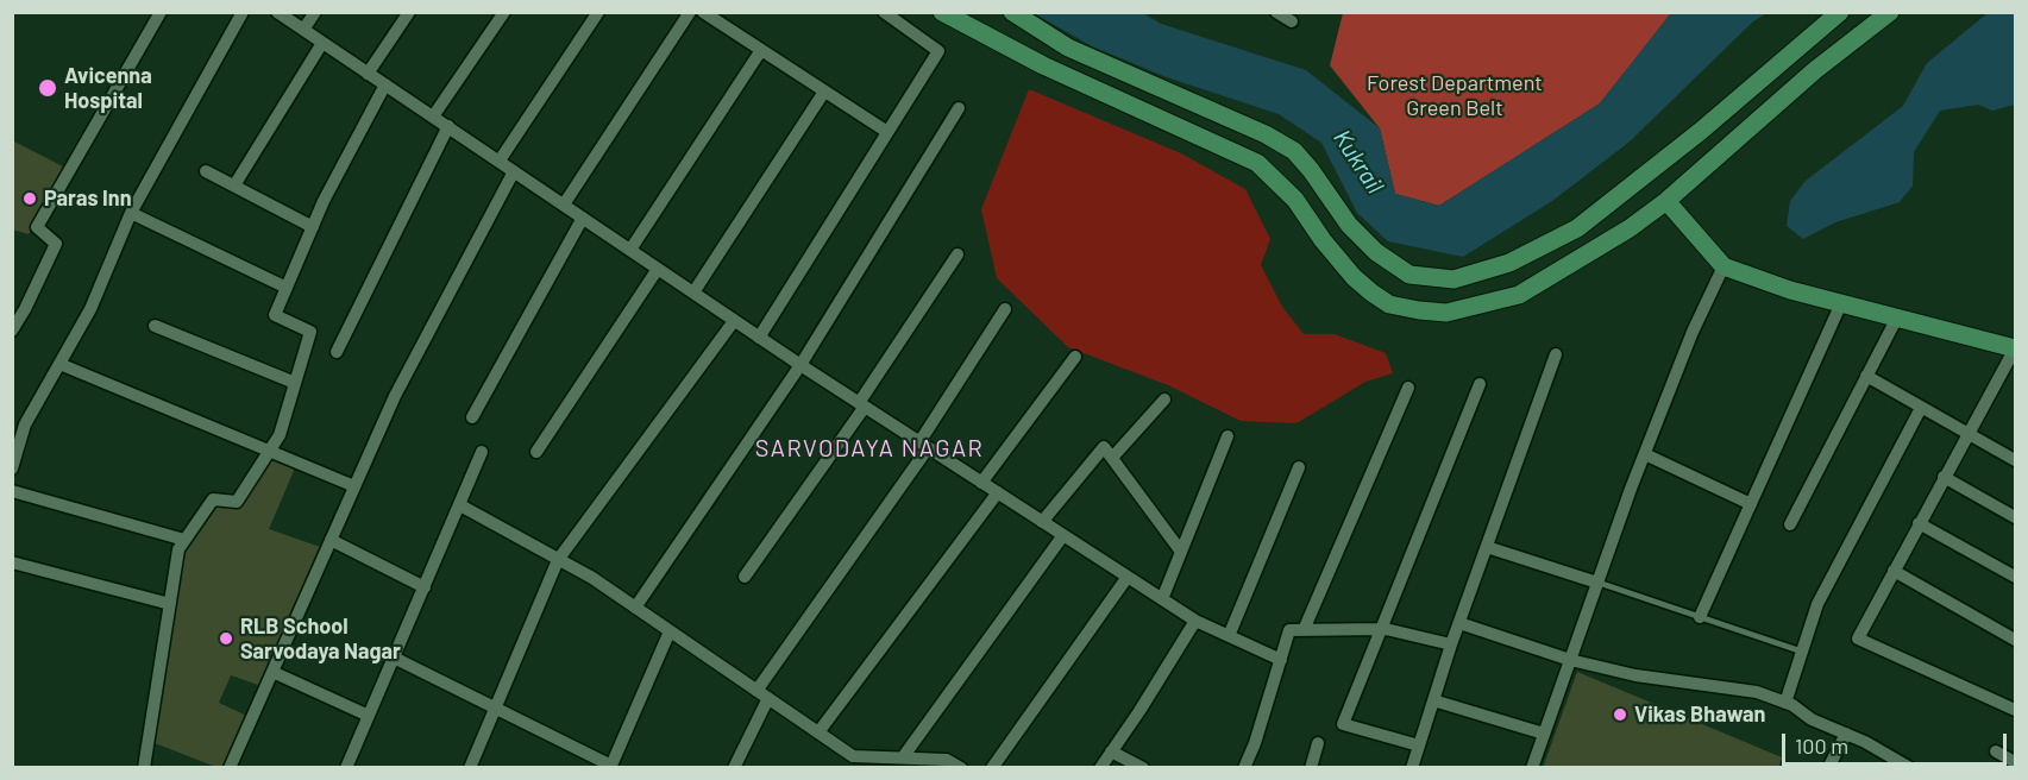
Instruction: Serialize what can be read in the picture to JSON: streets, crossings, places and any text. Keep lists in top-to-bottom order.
{
  "districts": ["SARVODAYA NAGAR"],
  "water": ["Kukrail"],
  "parks": ["Forest Department Green Belt"],
  "places": [
    "Avicenna Hospital",
    "Paras Inn",
    "RLB School Sarvodaya Nagar",
    "Vikas Bhawan"
  ],
  "scale_bar": "100 m"
}
